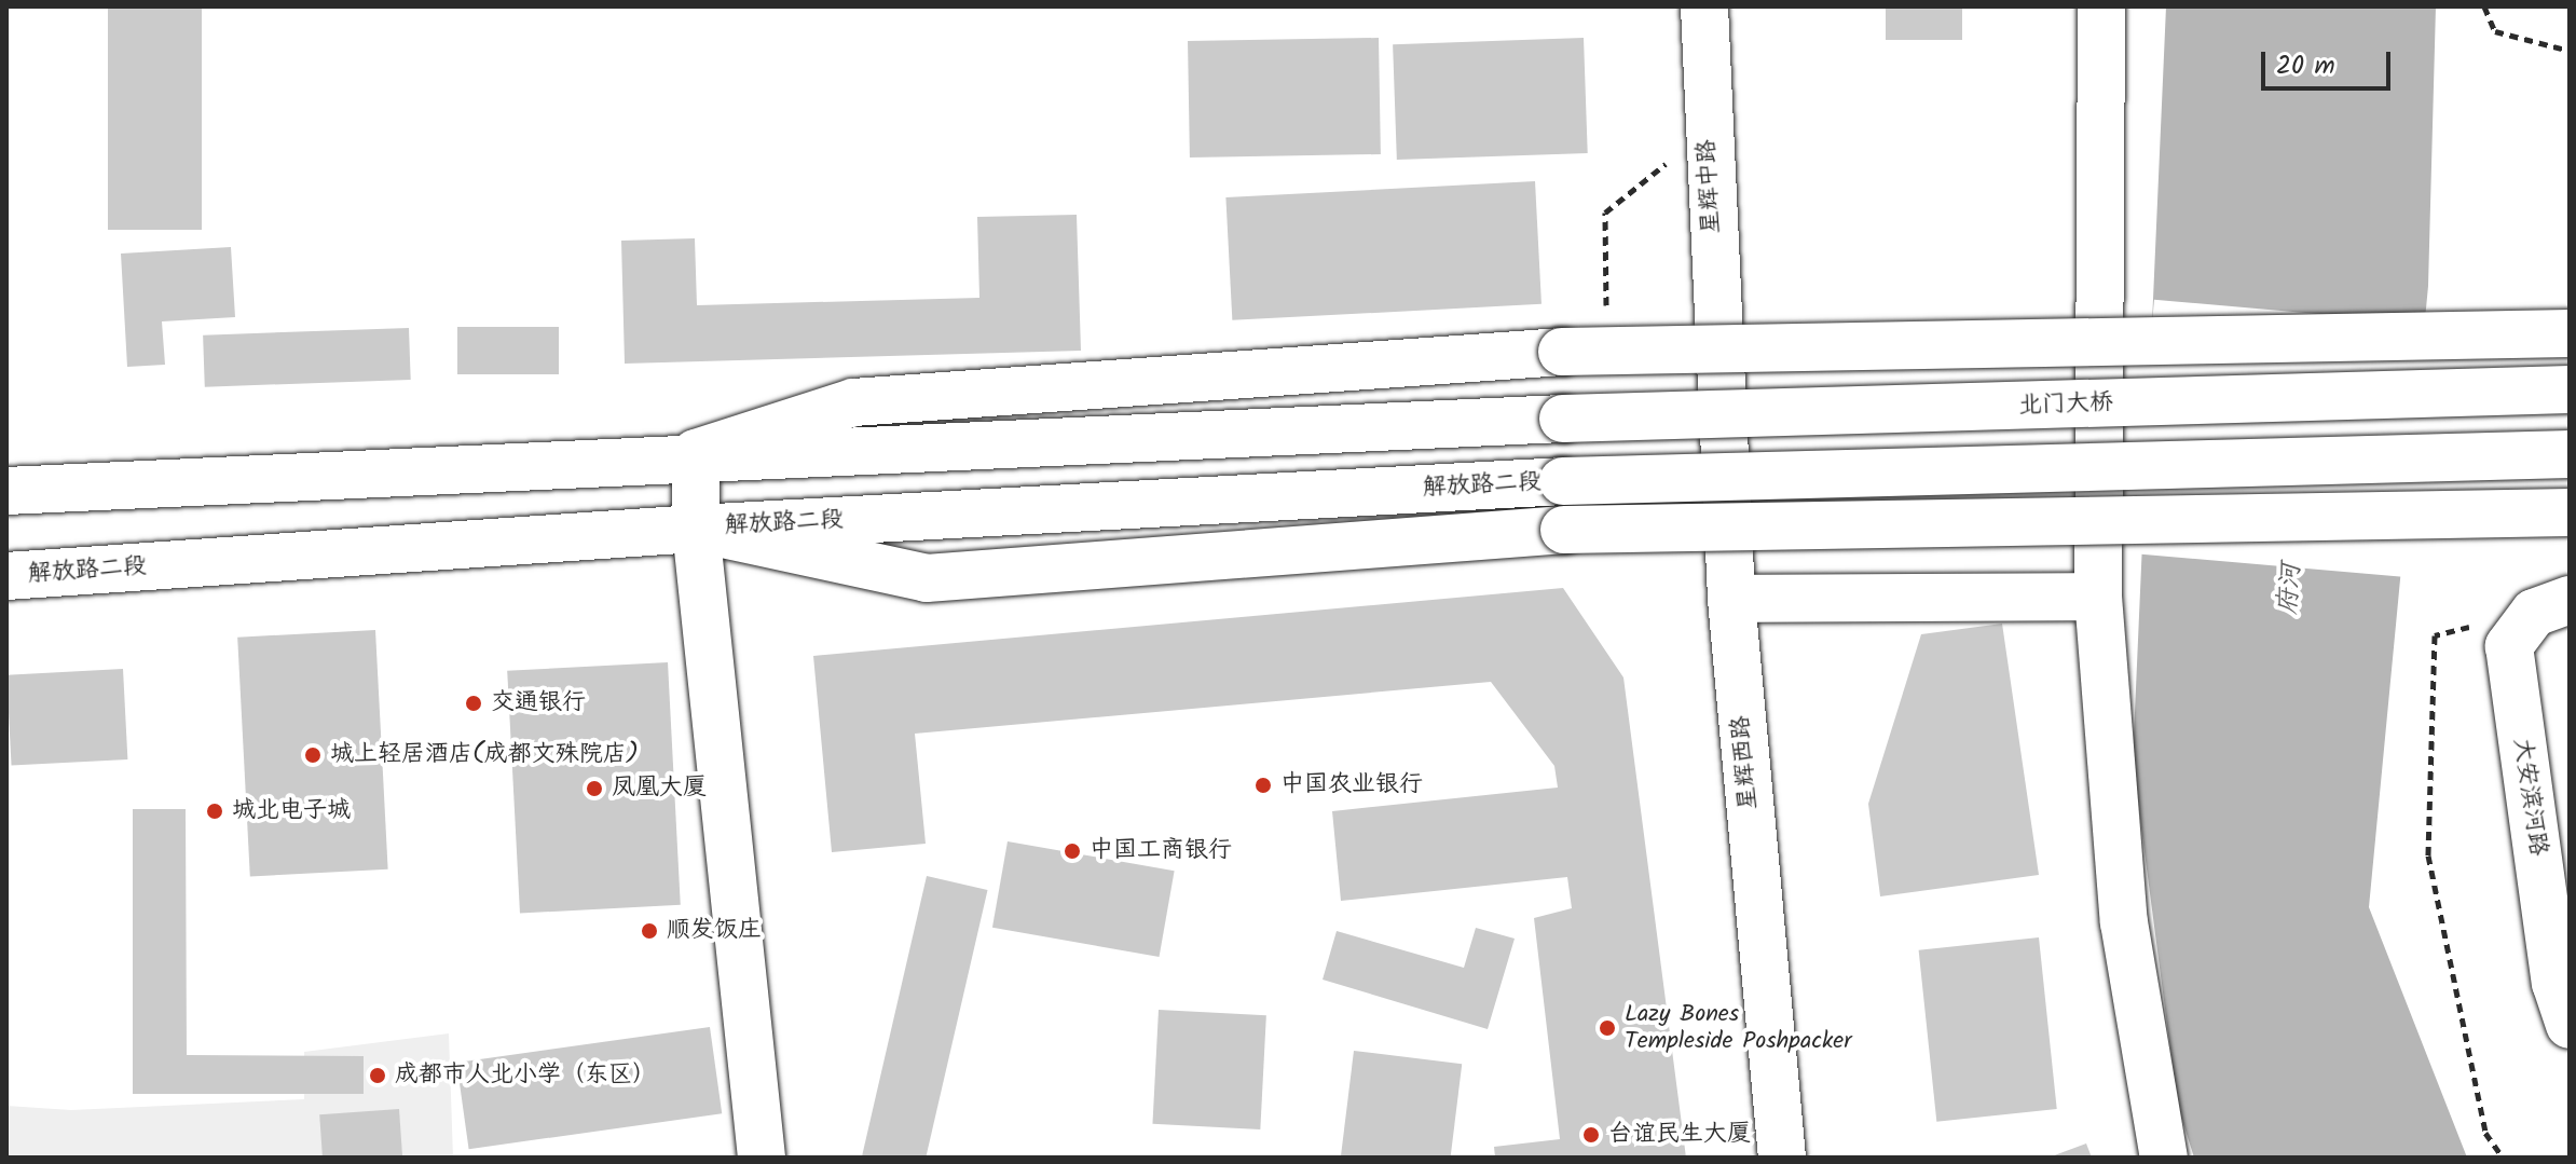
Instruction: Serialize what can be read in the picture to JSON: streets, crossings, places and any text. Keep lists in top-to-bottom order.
{
  "streets": {
    "street": [
      "星辉中路",
      "北门大桥",
      "解放路二段",
      "星辉西路",
      "大安滨河路"
    ]
  },
  "crossings": [
    ["星辉中路", "星辉西路"]
  ],
  "water": ["府河"],
  "places": [
    "交通银行",
    "城上轻居酒店(成都文殊院店)",
    "中国农业银行",
    "凤凰大厦",
    "城北电子城",
    "中国工商银行",
    "顺发饭庄",
    "Lazy Bones Templeside Poshpacker",
    "成都市人北小学（东区）",
    "台谊民生大厦"
  ],
  "scale_bar": "20 m"
}
